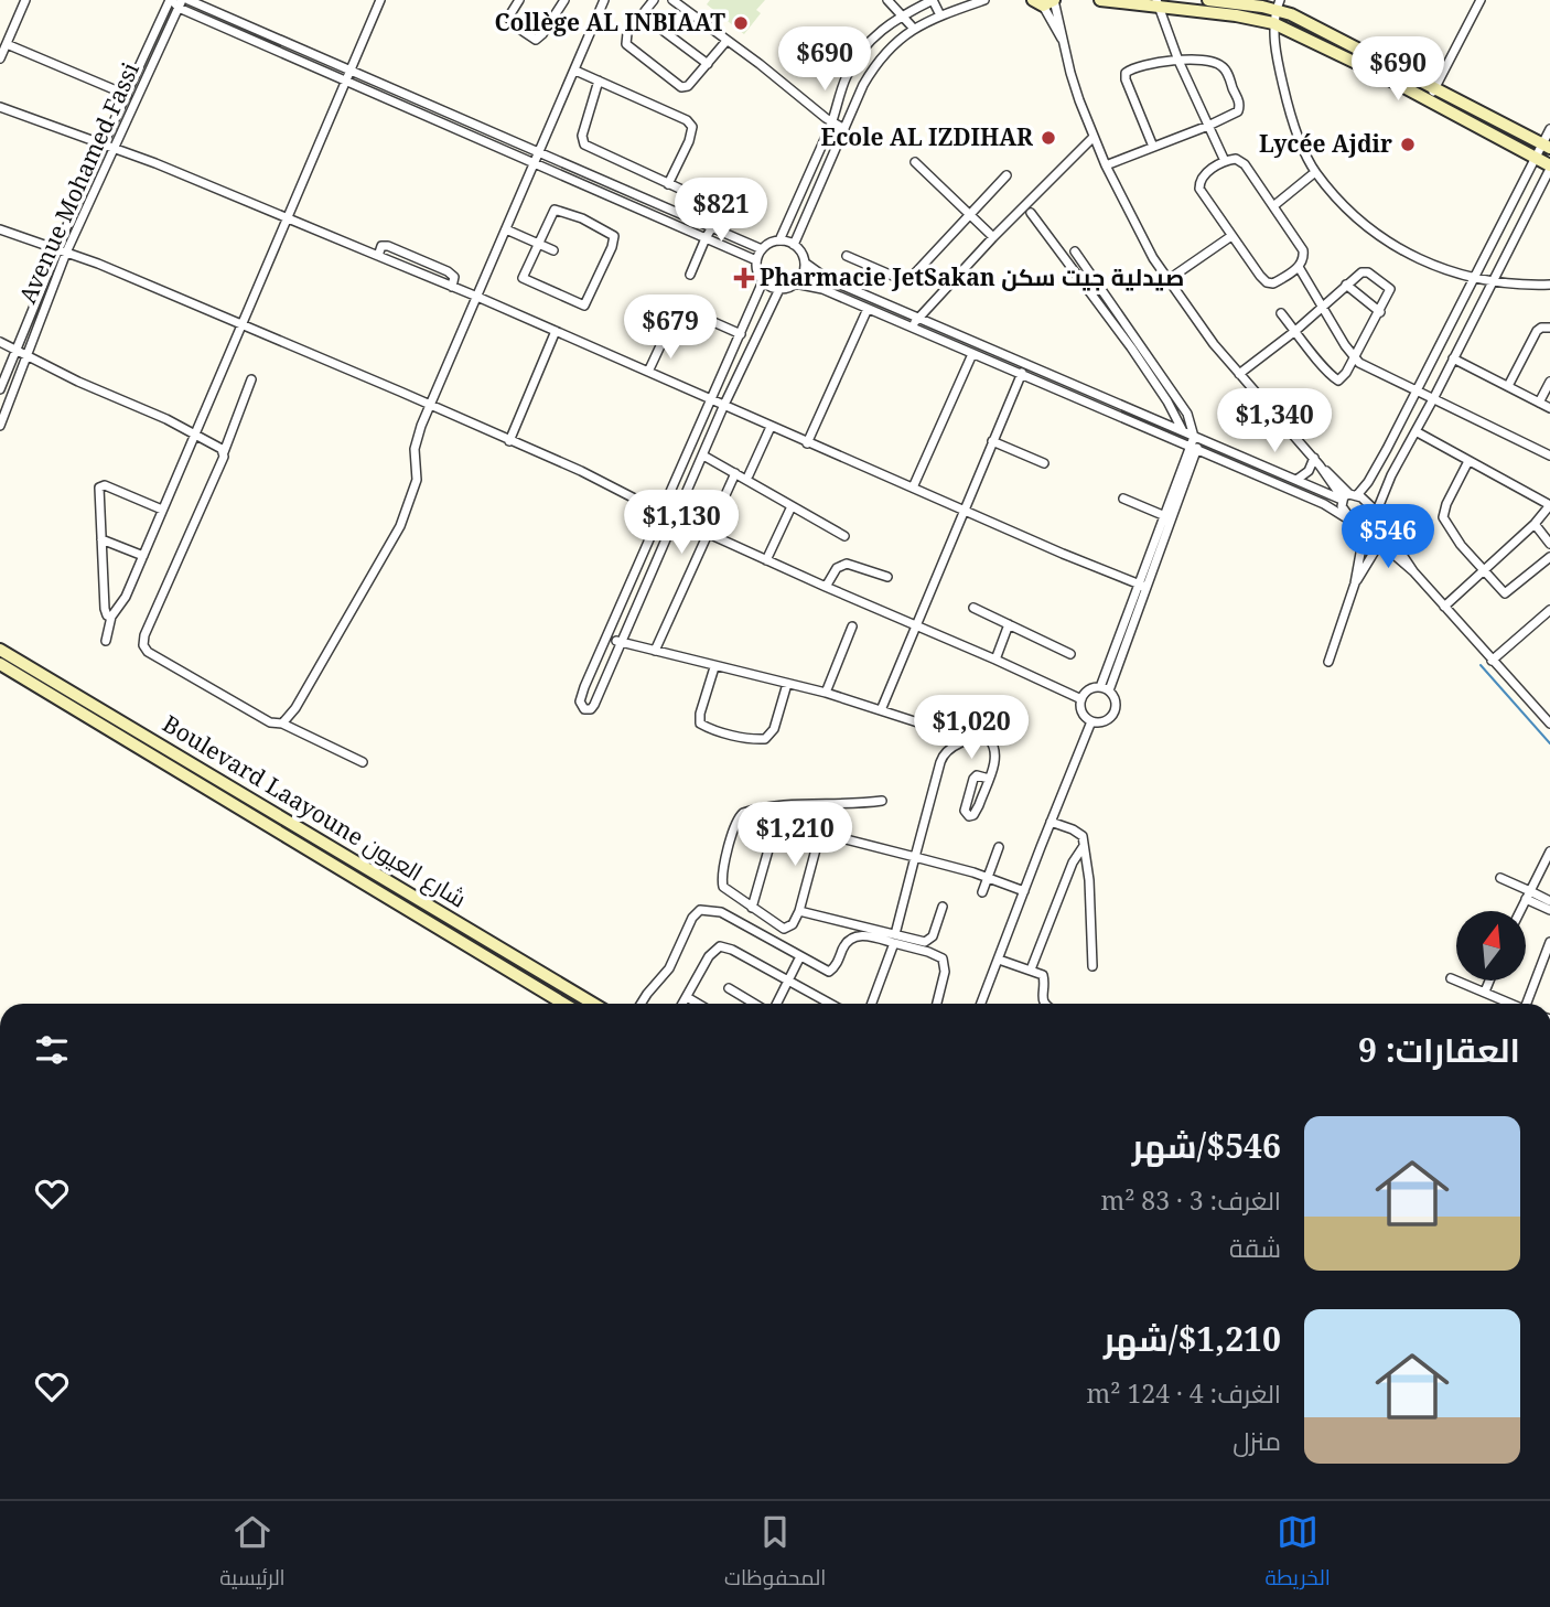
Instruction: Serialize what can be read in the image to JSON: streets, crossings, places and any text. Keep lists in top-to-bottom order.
{
  "streets": {
    "street": ["Avenue Mohamed Fassi", "Boulevard Laayoune شارع العيون"]
  },
  "places": {
    "other": ["Collège AL INBIAAT", "Ecole AL IZDIHAR", "Lycée Ajdir"],
    "health": ["Pharmacie JetSakan صيدلية جيت سكن"]
  },
  "north": "top",
  "page": {
    "price": [
      "$690",
      "$690",
      "$821",
      "$679",
      "$1,340",
      "$1,130",
      "$546",
      "$1,020",
      "$1,210"
    ],
    "heading": "العقارات: 9",
    "list": [
      {
        "name": "$546/شهر",
        "note": "الغرف: 3 · 83 m² · شقة"
      },
      {
        "name": "$1,210/شهر",
        "note": "الغرف: 4 · 124 m² · منزل"
      }
    ],
    "tabs": ["الخريطة", "المحفوظات", "الرئيسية"]
  }
}
